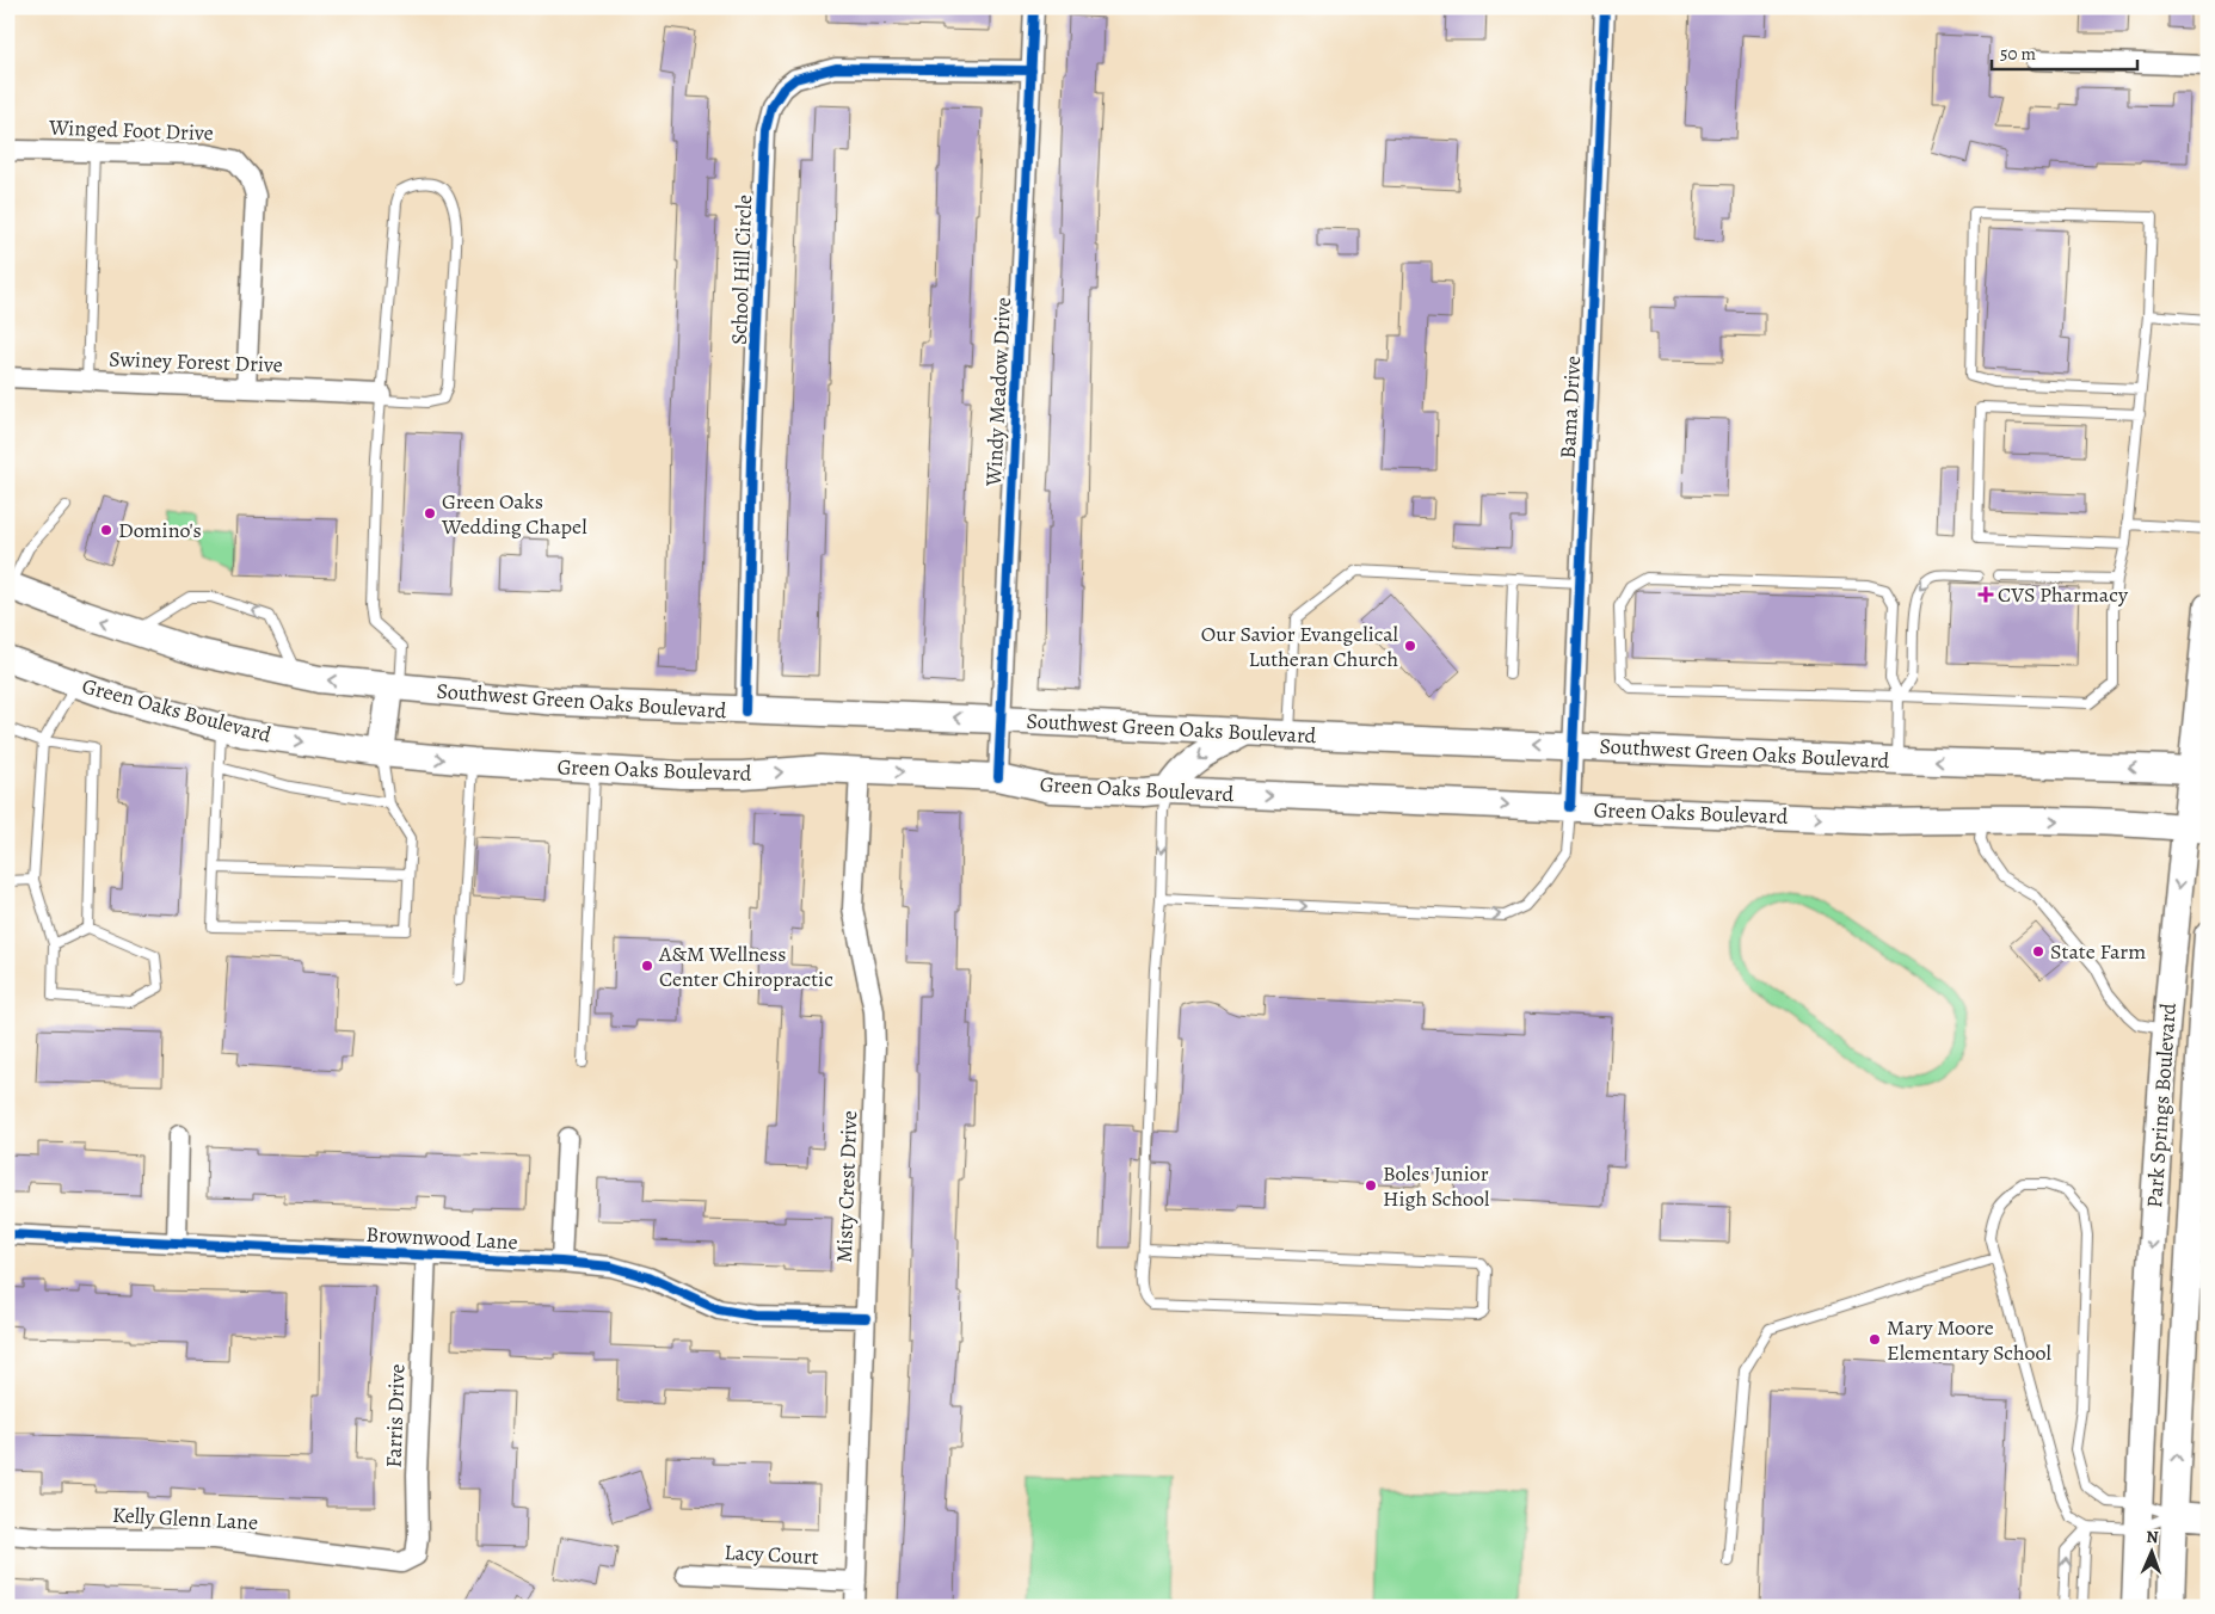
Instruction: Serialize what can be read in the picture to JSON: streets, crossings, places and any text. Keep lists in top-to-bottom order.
{
  "streets": {
    "main road": ["Southwest Green Oaks Boulevard", "Green Oaks Boulevard", "Park Springs Boulevard"],
    "street": [
      "Winged Foot Drive",
      "School Hill Circle",
      "Swiney Forest Drive",
      "Windy Meadow Drive",
      "Bama Drive",
      "Misty Crest Drive",
      "Brownwood Lane",
      "Farris Drive",
      "Kelly Glenn Lane",
      "Lacy Court"
    ]
  },
  "crossings": [
    ["Winged Foot Drive", "Swiney Forest Drive"],
    ["School Hill Circle", "Windy Meadow Drive"],
    ["School Hill Circle", "Southwest Green Oaks Boulevard"],
    ["Windy Meadow Drive", "Southwest Green Oaks Boulevard"],
    ["Windy Meadow Drive", "Green Oaks Boulevard"],
    ["Bama Drive", "Southwest Green Oaks Boulevard"],
    ["Bama Drive", "Green Oaks Boulevard"],
    ["Southwest Green Oaks Boulevard", "Park Springs Boulevard"],
    ["Green Oaks Boulevard", "Park Springs Boulevard"],
    ["Green Oaks Boulevard", "Misty Crest Drive"],
    ["Misty Crest Drive", "Brownwood Lane"],
    ["Misty Crest Drive", "Lacy Court"],
    ["Brownwood Lane", "Farris Drive"],
    ["Farris Drive", "Kelly Glenn Lane"]
  ],
  "one_way": ["Southwest Green Oaks Boulevard", "Green Oaks Boulevard"],
  "places": {
    "other": [
      "Green Oaks Wedding Chapel",
      "Domino's",
      "Our Savior Evangelical Lutheran Church",
      "State Farm",
      "A&M Wellness Center Chiropractic",
      "Boles Junior High School",
      "Mary Moore Elementary School"
    ],
    "health": ["CVS Pharmacy"]
  },
  "scale_bar": "50 m",
  "north": "top"
}
